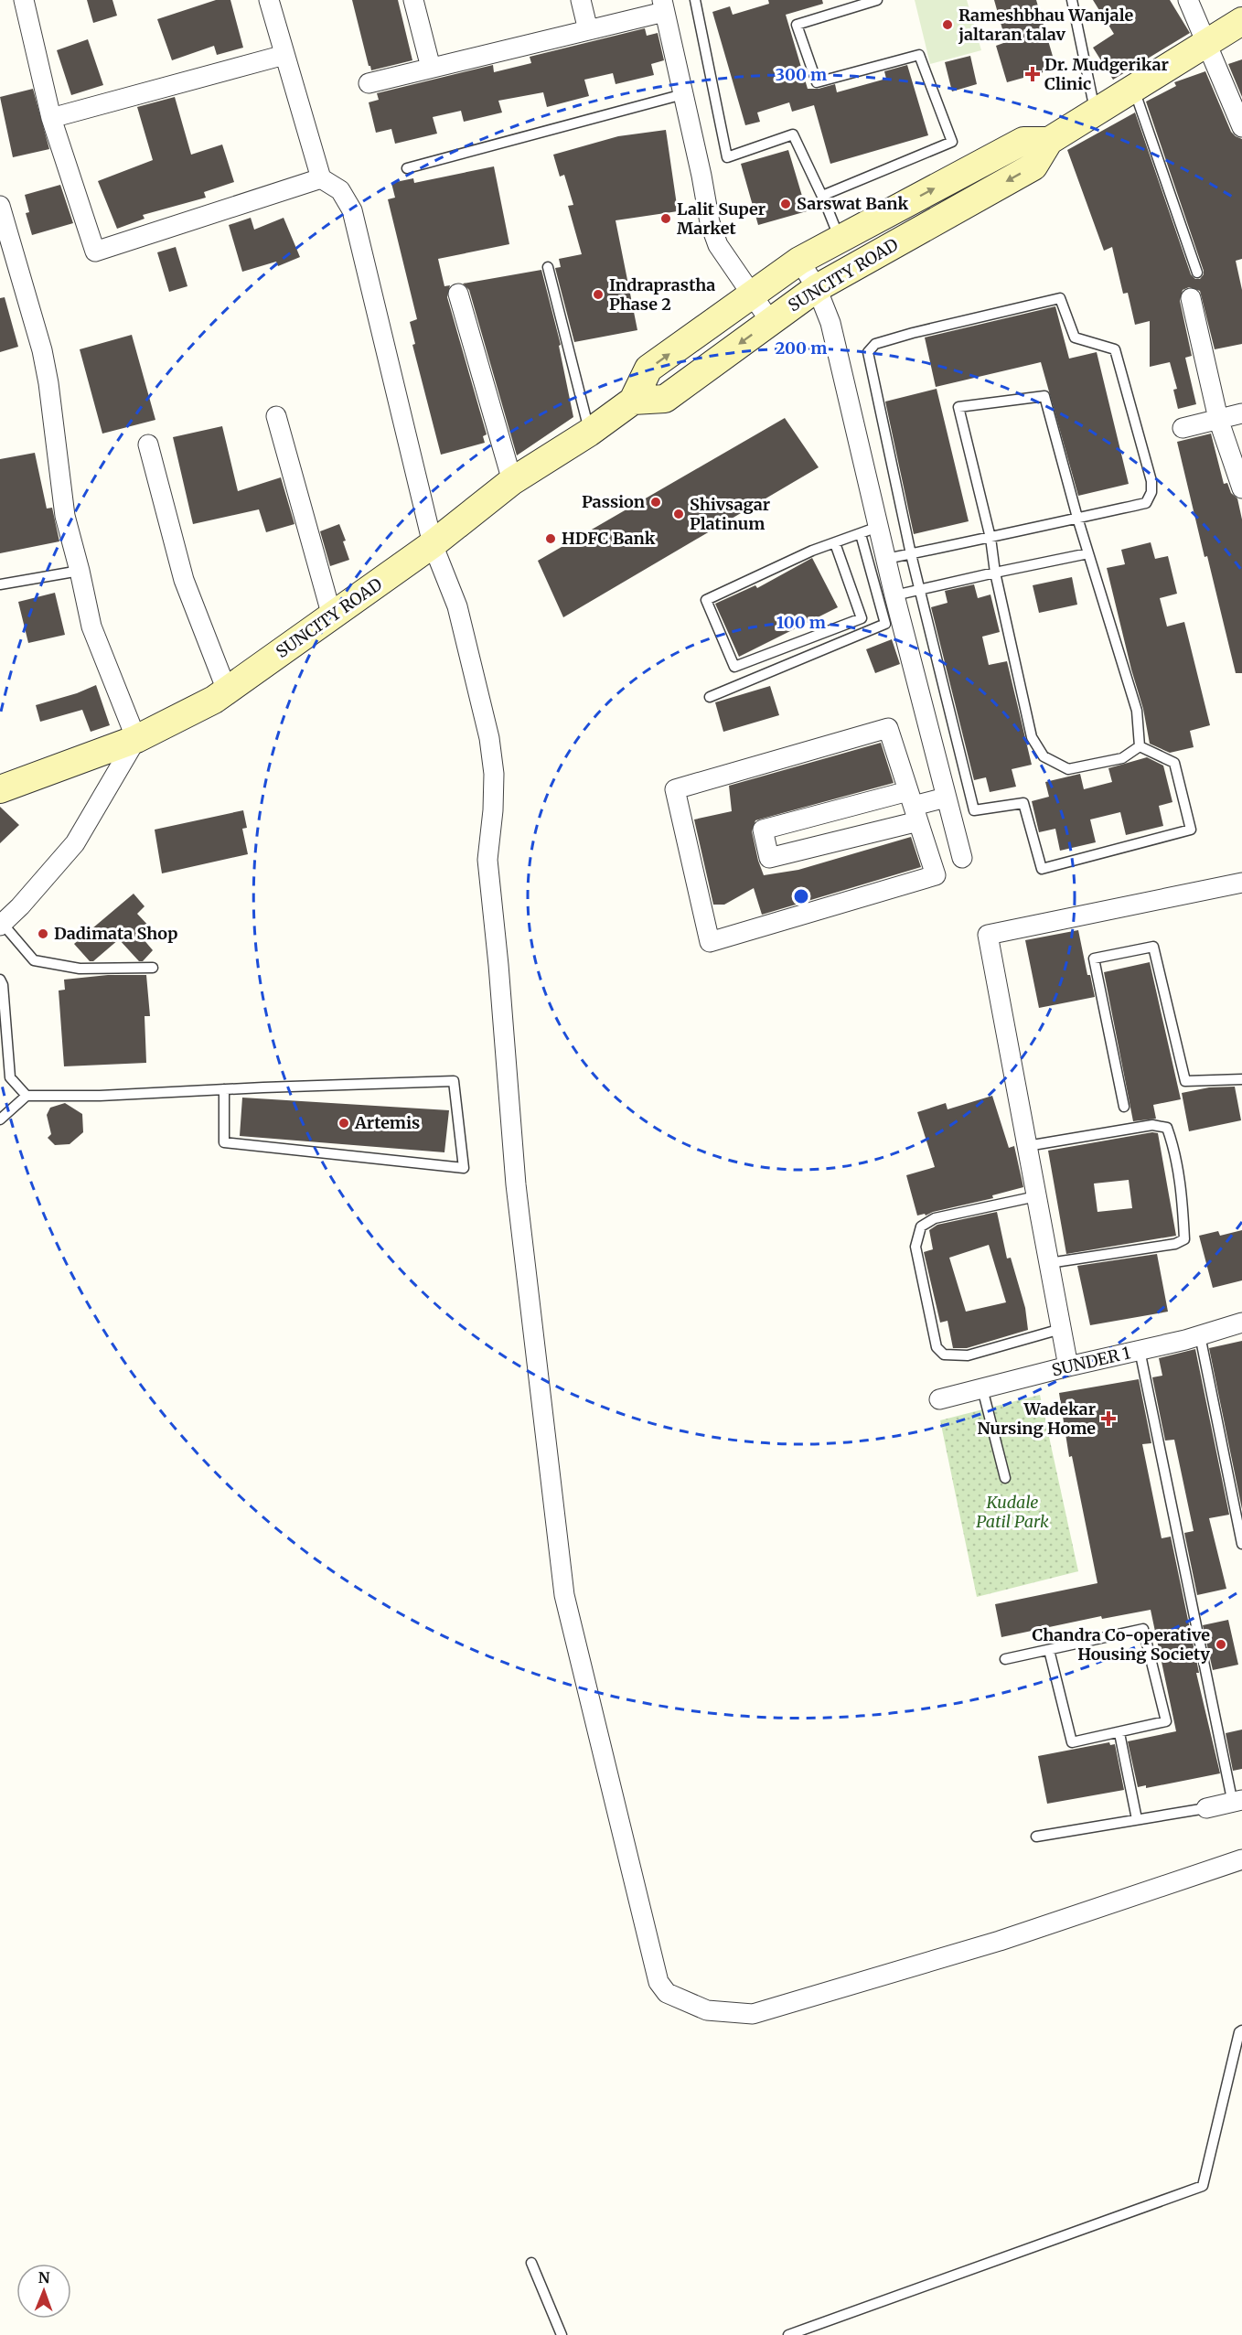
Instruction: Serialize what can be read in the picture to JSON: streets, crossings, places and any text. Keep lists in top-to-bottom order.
{
  "streets": {
    "street": ["SUNCITY ROAD", "SUNDER 1"]
  },
  "parks": ["Kudale Patil Park"],
  "places": {
    "other": [
      "Rameshbhau Wanjale jaltaran talav",
      "Sarswat Bank",
      "Lalit Super Market",
      "Indraprastha Phase 2",
      "Passion",
      "Shivsagar Platinum",
      "HDFC Bank",
      "Dadimata Shop",
      "Artemis",
      "Chandra Co-operative Housing Society"
    ],
    "health": ["Dr. Mudgerikar Clinic", "Wadekar Nursing Home"]
  },
  "north": "top",
  "rings": ["300 m", "200 m", "100 m"]
}
